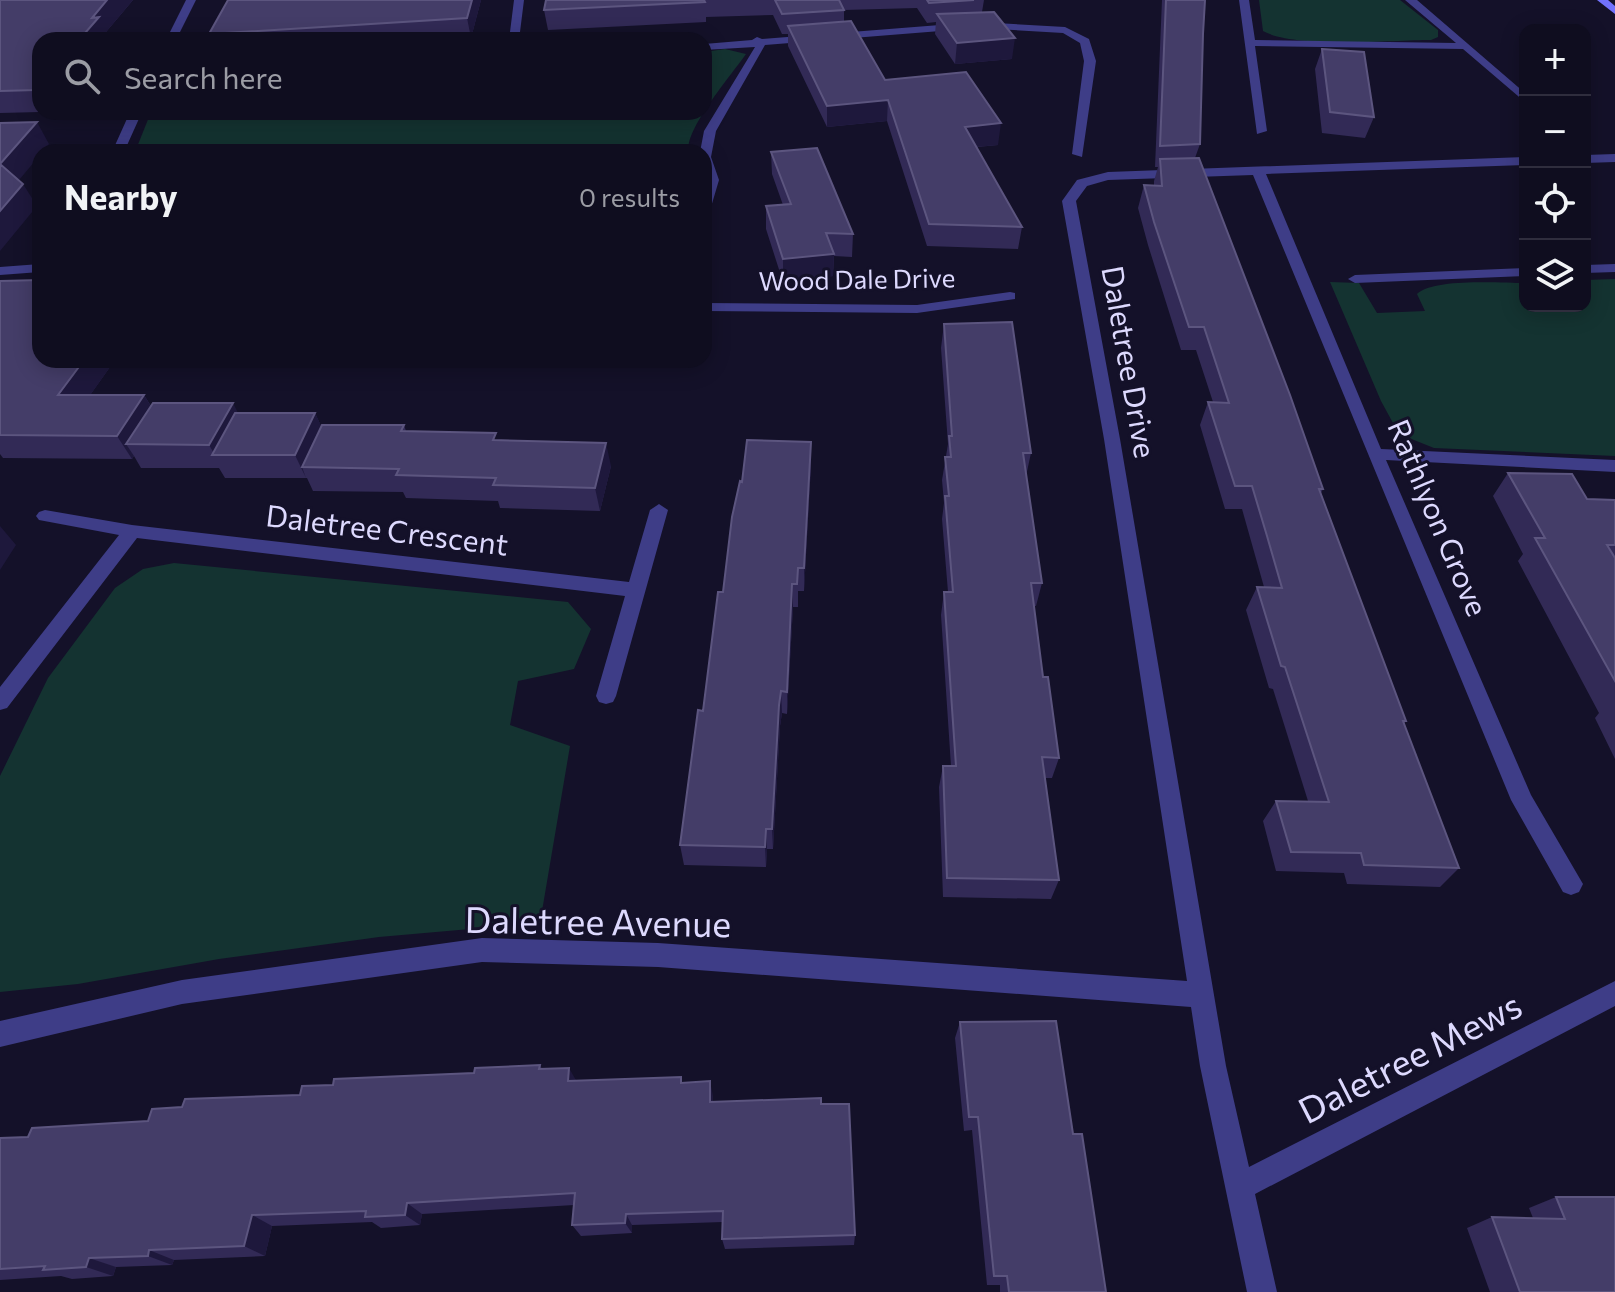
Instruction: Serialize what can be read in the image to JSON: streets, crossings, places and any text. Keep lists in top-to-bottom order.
{
  "streets": {
    "street": [
      "Wood Dale Drive",
      "Daletree Drive",
      "Rathlyon Grove",
      "Daletree Crescent",
      "Daletree Avenue",
      "Daletree Mews"
    ]
  },
  "crossings": [
    ["Daletree Drive", "Rathlyon Grove"],
    ["Daletree Drive", "Daletree Avenue"],
    ["Daletree Drive", "Daletree Mews"]
  ],
  "page": {
    "map_buttons": ["+", "−"],
    "search": "Search here",
    "heading": ["Nearby", "0 results"]
  }
}
